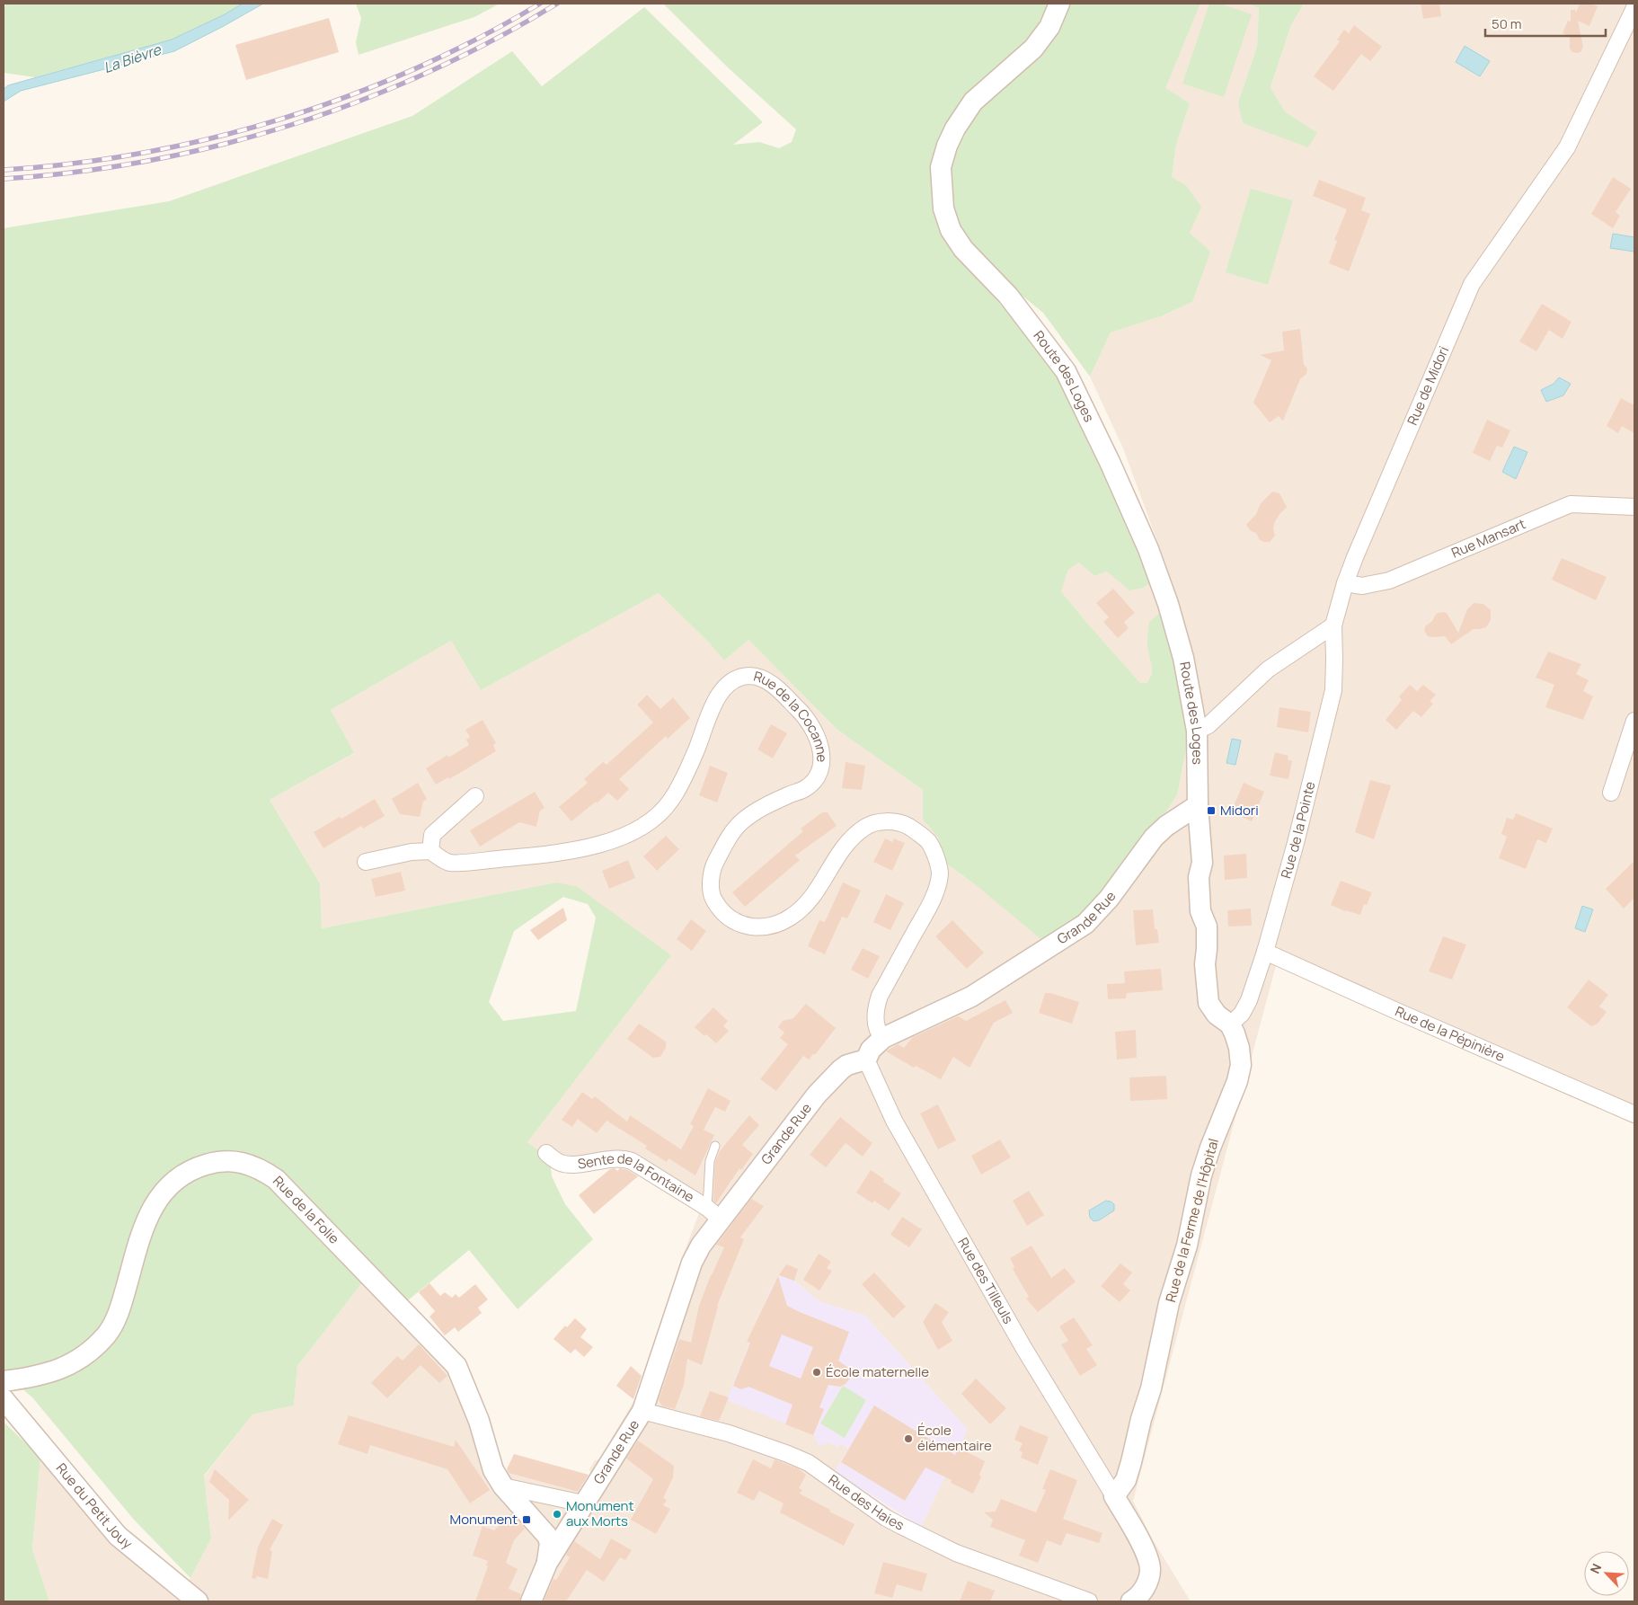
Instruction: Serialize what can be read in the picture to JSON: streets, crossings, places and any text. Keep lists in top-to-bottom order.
{
  "streets": {
    "street": [
      "Route des Loges",
      "Rue de Midori",
      "Rue Mansart",
      "Rue de la Cocanne",
      "Rue de la Pointe",
      "Grande Rue",
      "Rue de la Pépinière",
      "Sente de la Fontaine",
      "Rue de la Folie",
      "Rue de la Ferme de l'Hôpital",
      "Rue des Tilleuls",
      "Rue des Haies",
      "Rue du Petit Jouy"
    ]
  },
  "crossings": [
    ["Route des Loges", "Grande Rue"],
    ["Route des Loges", "Rue de la Ferme de l'Hôpital"],
    ["Rue de Midori", "Rue Mansart"],
    ["Rue de Midori", "Rue de la Pointe"],
    ["Rue de la Cocanne", "Grande Rue"],
    ["Rue de la Pointe", "Rue de la Pépinière"],
    ["Rue de la Pointe", "Rue de la Ferme de l'Hôpital"],
    ["Grande Rue", "Sente de la Fontaine"],
    ["Grande Rue", "Rue de la Folie"],
    ["Grande Rue", "Rue de la Ferme de l'Hôpital"],
    ["Grande Rue", "Rue des Tilleuls"],
    ["Grande Rue", "Rue des Haies"],
    ["Rue de la Ferme de l'Hôpital", "Rue des Tilleuls"]
  ],
  "water": ["La Bièvre"],
  "places": {
    "transit": ["Midori", "Monument"],
    "other": ["École maternelle", "École élémentaire", "Monument aux Morts"]
  },
  "scale_bar": "50 m",
  "north": "top left"
}
